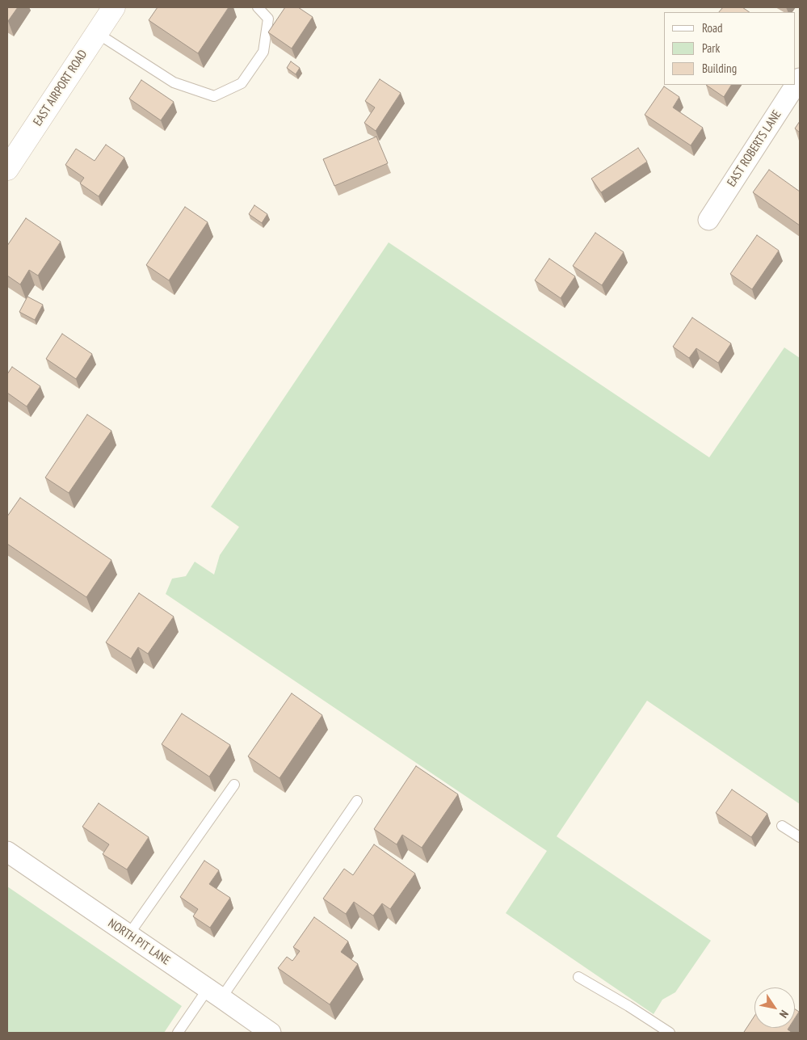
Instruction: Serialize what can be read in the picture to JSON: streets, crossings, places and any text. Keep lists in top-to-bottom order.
{
  "streets": {
    "street": ["EAST AIRPORT ROAD", "EAST ROBERTS LANE", "NORTH PIT LANE"]
  },
  "legend": ["Road", "Park", "Building"],
  "north": "bottom right"
}
